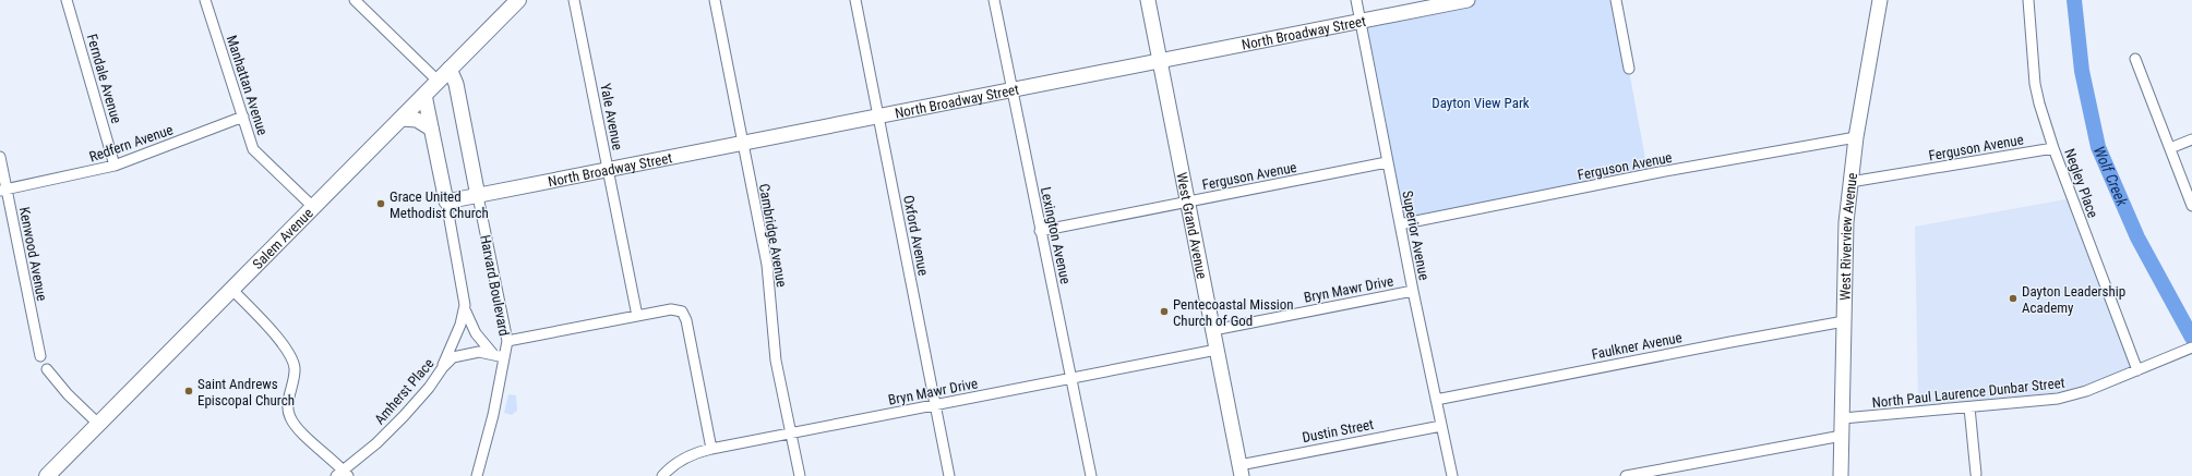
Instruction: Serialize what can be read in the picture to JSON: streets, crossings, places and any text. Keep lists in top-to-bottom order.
{
  "streets": {
    "main road": ["Salem Avenue"],
    "street": [
      "North Broadway Street",
      "Ferndale Avenue",
      "Manhattan Avenue",
      "Yale Avenue",
      "Redfern Avenue",
      "Ferguson Avenue",
      "Negley Place",
      "West Grand Avenue",
      "Cambridge Avenue",
      "Oxford Avenue",
      "Lexington Avenue",
      "Superior Avenue",
      "West Riverview Avenue",
      "Kenwood Avenue",
      "Harvard Boulevard",
      "Bryn Mawr Drive",
      "Faulkner Avenue",
      "Amherst Place",
      "North Paul Laurence Dunbar Street",
      "Dustin Street"
    ]
  },
  "crossings": [
    ["North Broadway Street", "Yale Avenue"],
    ["North Broadway Street", "West Grand Avenue"],
    ["North Broadway Street", "Cambridge Avenue"],
    ["North Broadway Street", "Oxford Avenue"],
    ["North Broadway Street", "Lexington Avenue"],
    ["North Broadway Street", "Superior Avenue"],
    ["North Broadway Street", "Harvard Boulevard"],
    ["Ferndale Avenue", "Redfern Avenue"],
    ["Manhattan Avenue", "Redfern Avenue"],
    ["Manhattan Avenue", "Salem Avenue"],
    ["Redfern Avenue", "Kenwood Avenue"],
    ["Ferguson Avenue", "Negley Place"],
    ["Ferguson Avenue", "West Grand Avenue"],
    ["Ferguson Avenue", "Lexington Avenue"],
    ["Ferguson Avenue", "Superior Avenue"],
    ["Ferguson Avenue", "West Riverview Avenue"],
    ["Negley Place", "North Paul Laurence Dunbar Street"],
    ["West Grand Avenue", "Bryn Mawr Drive"],
    ["West Grand Avenue", "Dustin Street"],
    ["Cambridge Avenue", "Bryn Mawr Drive"],
    ["Oxford Avenue", "Bryn Mawr Drive"],
    ["Lexington Avenue", "Bryn Mawr Drive"],
    ["Superior Avenue", "Bryn Mawr Drive"],
    ["Superior Avenue", "Faulkner Avenue"],
    ["Superior Avenue", "Dustin Street"],
    ["West Riverview Avenue", "Faulkner Avenue"],
    ["West Riverview Avenue", "North Paul Laurence Dunbar Street"],
    ["Salem Avenue", "Harvard Boulevard"],
    ["Harvard Boulevard", "Amherst Place"]
  ],
  "water": ["Wolf Creek"],
  "parks": ["Dayton View Park"],
  "places": [
    "Grace United Methodist Church",
    "Dayton Leadership Academy",
    "Pentecoastal Mission Church of God",
    "Saint Andrews Episcopal Church"
  ]
}
